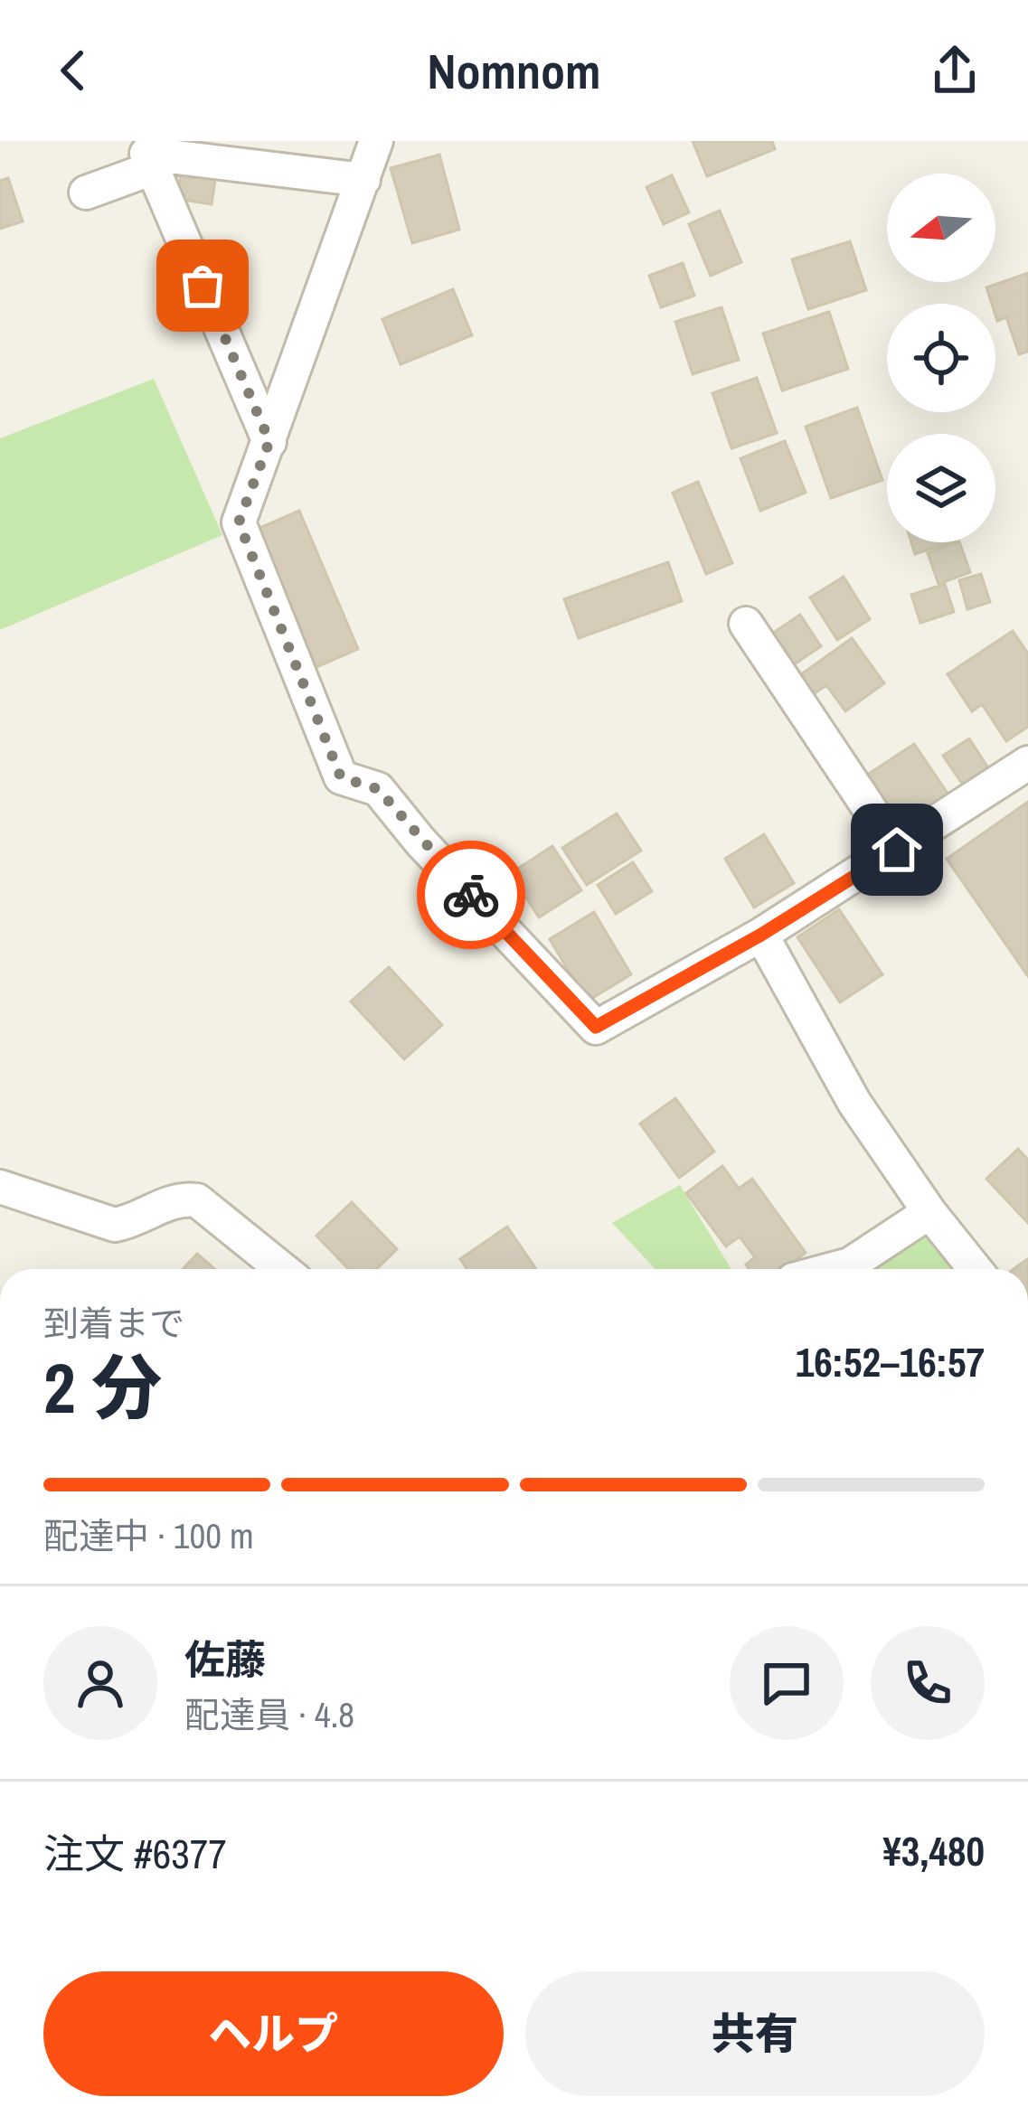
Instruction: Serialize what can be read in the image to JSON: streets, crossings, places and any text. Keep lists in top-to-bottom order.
{
  "north": "left",
  "page": {
    "header": "Nomnom",
    "heading": ["2 分", "到着まで", "16:52–16:57"],
    "panel": [
      "佐藤",
      "配達員 · 4.8",
      "注文 #6377",
      "¥3,480"
    ],
    "bar": "配達中 · 100 m",
    "buttons": ["ヘルプ", "共有"]
  }
}
